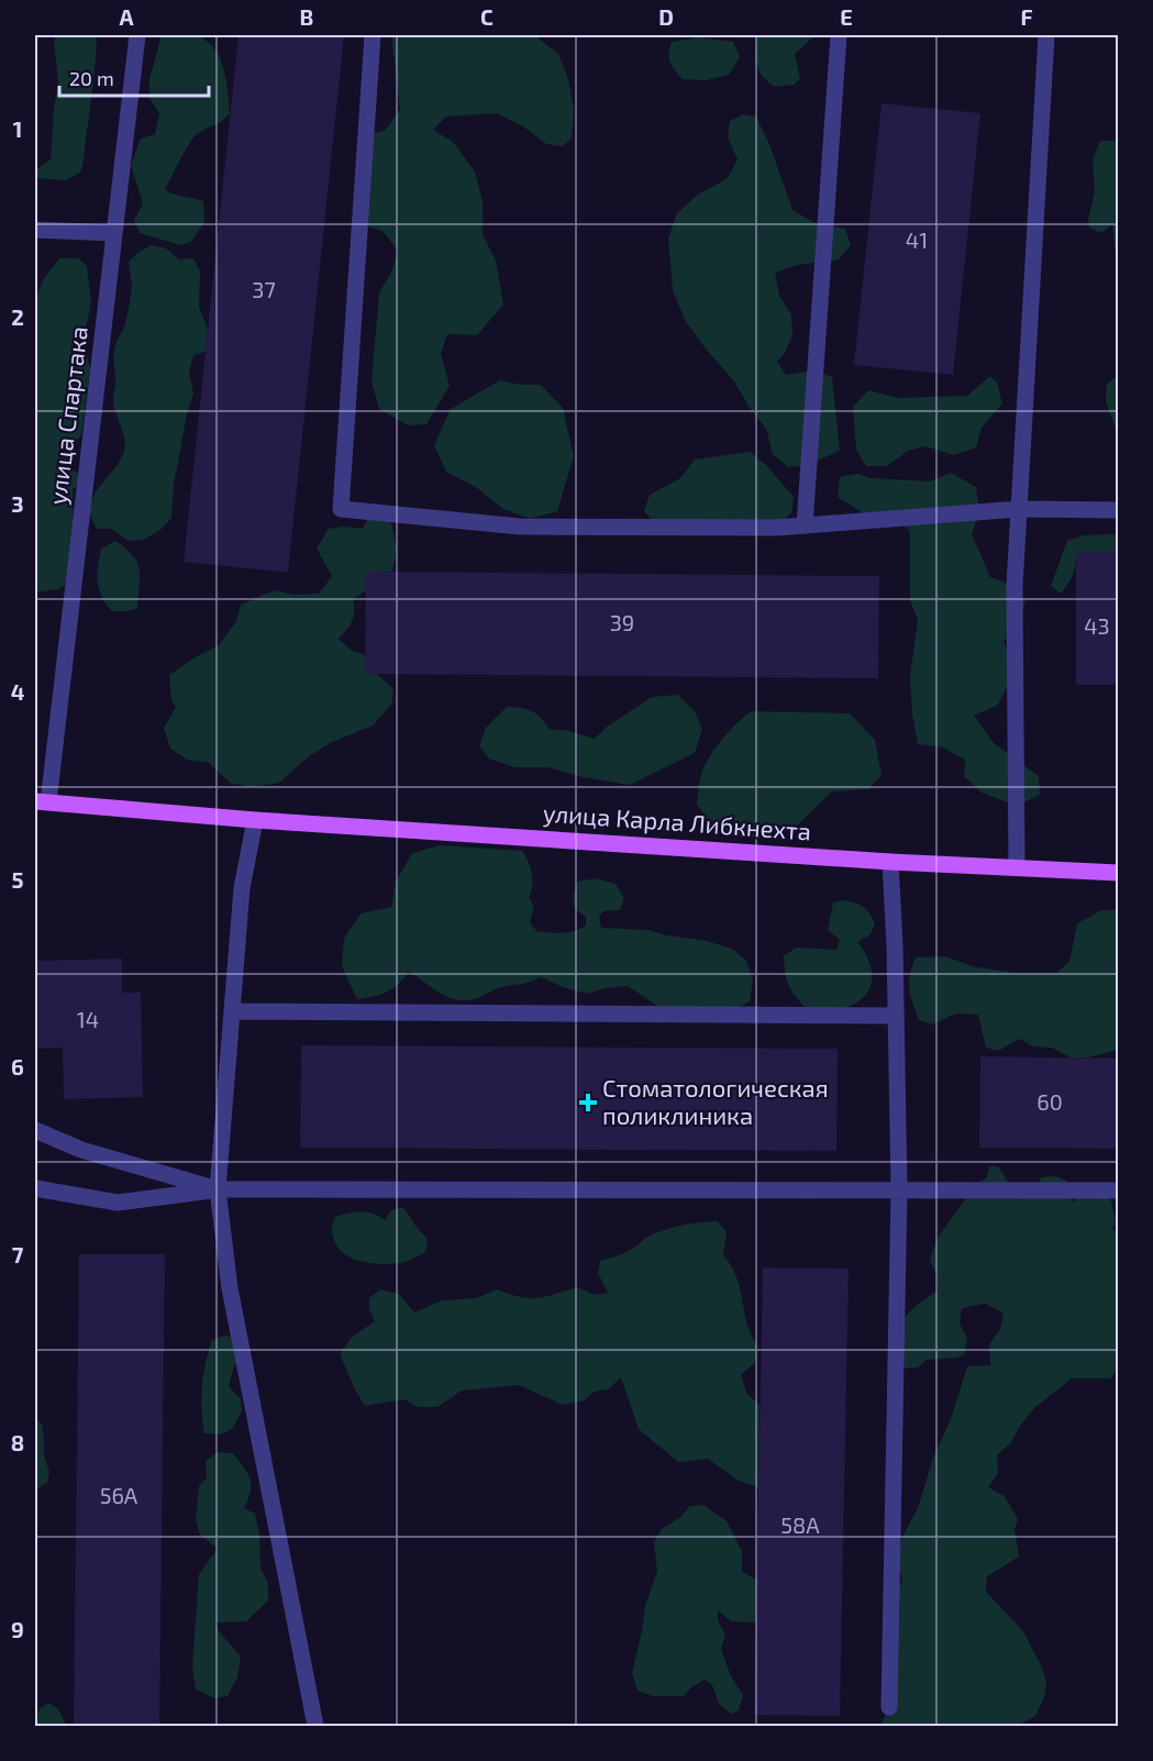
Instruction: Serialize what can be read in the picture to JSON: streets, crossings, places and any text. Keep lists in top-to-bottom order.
{
  "streets": {
    "main road": ["улица Карла Либкнехта"],
    "street": ["улица Спартака"]
  },
  "crossings": [
    ["улица Спартака", "улица Карла Либкнехта"]
  ],
  "places": {
    "health": ["Стоматологическая поликлиника"]
  },
  "house_numbers": [
    "41",
    "37",
    "39",
    "43",
    "14",
    "60",
    "56А",
    "58А"
  ],
  "scale_bar": "20 m",
  "grid": {
    "columns": [
      "A",
      "B",
      "C",
      "D",
      "E",
      "F"
    ],
    "rows": [
      "1",
      "2",
      "3",
      "4",
      "5",
      "6",
      "7",
      "8",
      "9"
    ]
  }
}
